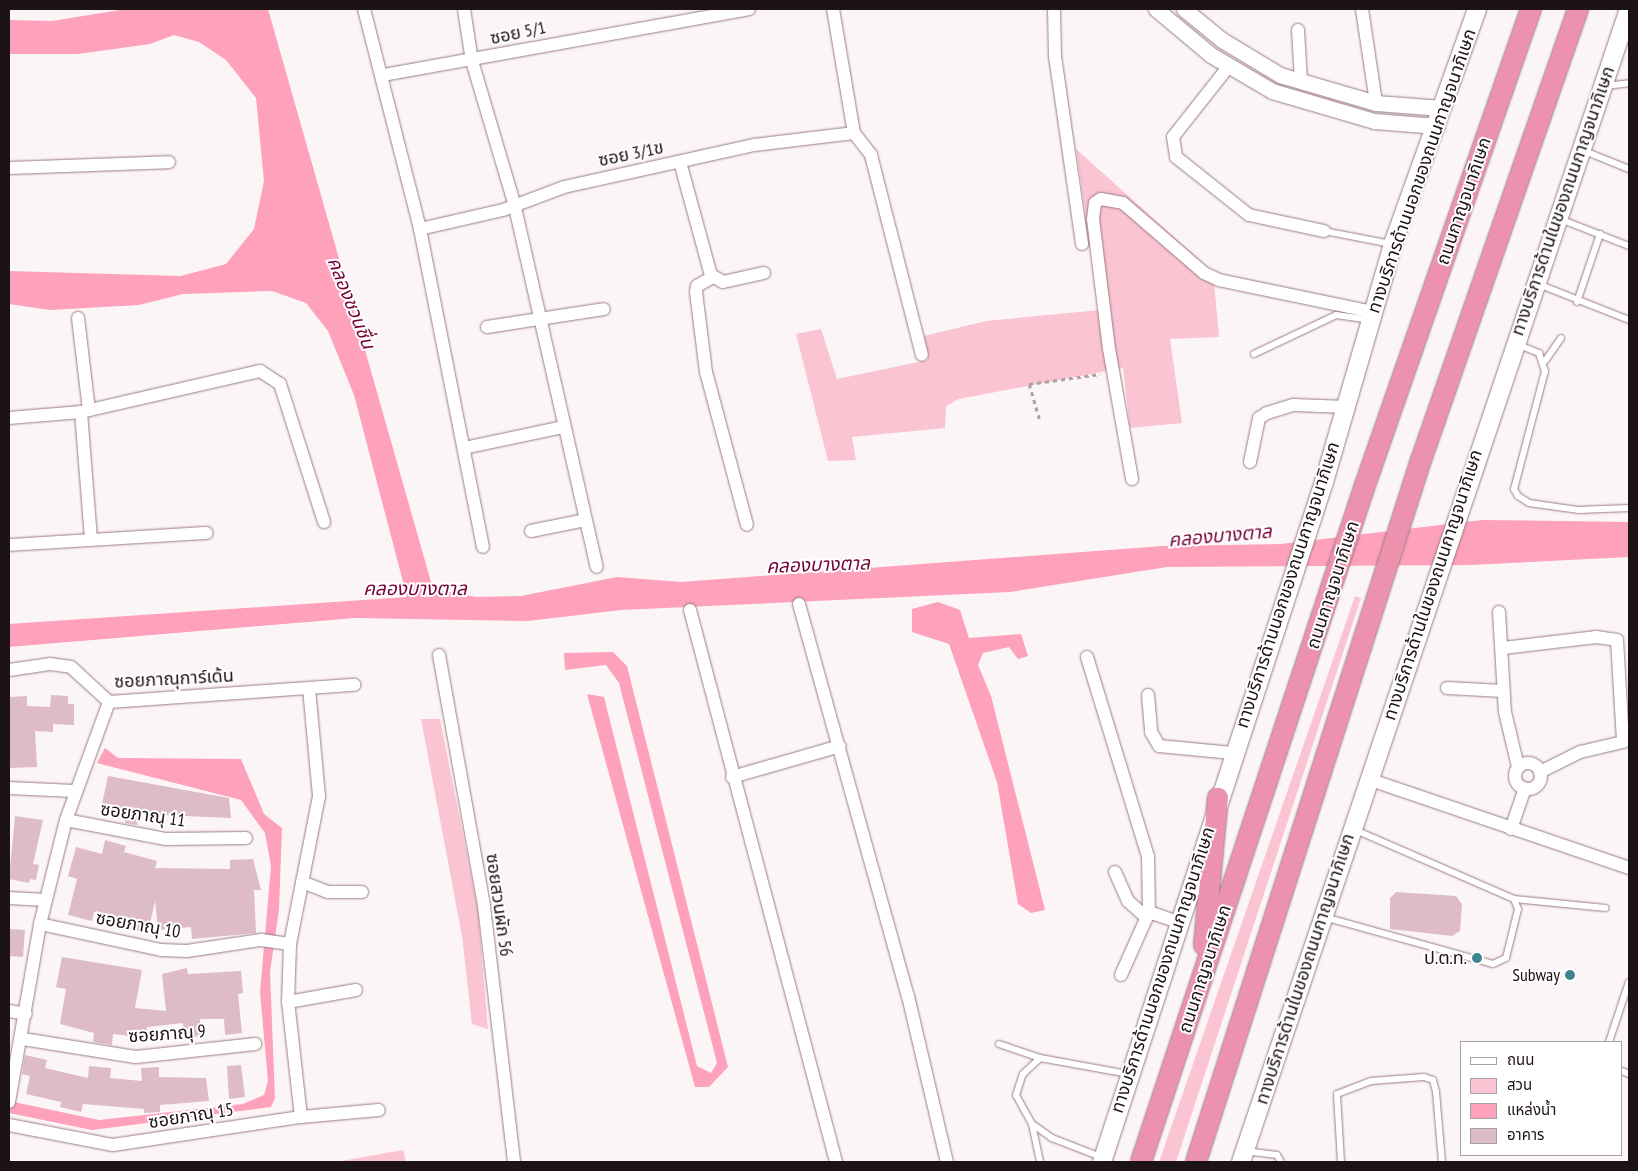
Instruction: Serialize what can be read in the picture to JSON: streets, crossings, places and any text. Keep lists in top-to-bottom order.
{
  "streets": {
    "highway": ["ถนนกาญจนาภิเษก"],
    "main road": ["ทางบริการด้านนอกของถนนกาญจนาภิเษก", "ทางบริการด้านในของถนนกาญจนาภิเษก"],
    "street": [
      "ซอย 5/1",
      "ซอย 3/1ข",
      "ซอยภาณุการ์เด้น",
      "ซอยภาณุ 11",
      "ซอยสวนผัก 56",
      "ซอยภาณุ 10",
      "ซอยภาณุ 9",
      "ซอยภาณุ 15"
    ]
  },
  "water": ["คลองชวนชื่น", "คลองบางตาล"],
  "places": ["ป.ต.ท.", "Subway"],
  "legend": [
    "ถนน",
    "สวน",
    "แหล่งน้ำ",
    "อาคาร"
  ]
}
